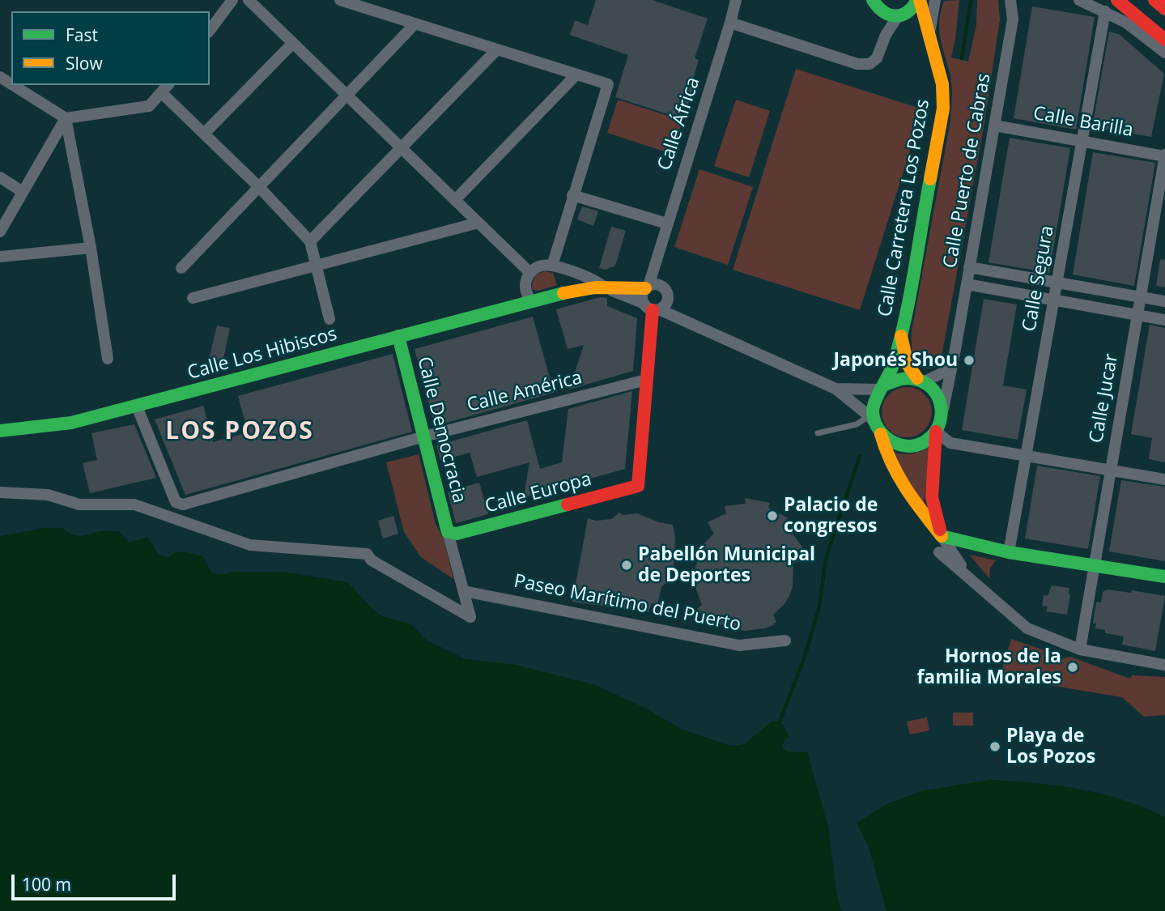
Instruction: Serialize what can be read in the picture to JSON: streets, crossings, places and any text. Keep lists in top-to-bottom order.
{
  "streets": {
    "main road": [
      "Calle Carretera Los Pozos",
      "Calle Los Hibiscos",
      "Calle Democracia",
      "Calle Europa"
    ],
    "street": [
      "Calle Barilla",
      "Calle África",
      "Calle Puerto de Cabras",
      "Calle Segura",
      "Calle América",
      "Calle Jucar",
      "Paseo Marítimo del Puerto"
    ]
  },
  "crossings": [
    ["Calle Barilla", "Calle Puerto de Cabras"],
    ["Calle Barilla", "Calle Segura"],
    ["Calle Barilla", "Calle Jucar"],
    ["Calle Puerto de Cabras", "Calle Carretera Los Pozos"],
    ["Calle Los Hibiscos", "Calle América"],
    ["Calle Los Hibiscos", "Calle Democracia"],
    ["Calle América", "Calle Democracia"],
    ["Calle América", "Calle Europa"],
    ["Calle Democracia", "Calle Europa"]
  ],
  "districts": ["LOS POZOS"],
  "places": [
    "Japonés Shou",
    "Palacio de congresos",
    "Pabellón Municipal de Deportes",
    "Hornos de la familia Morales",
    "Playa de Los Pozos"
  ],
  "legend": ["Fast", "Slow"],
  "scale_bar": "100 m"
}
